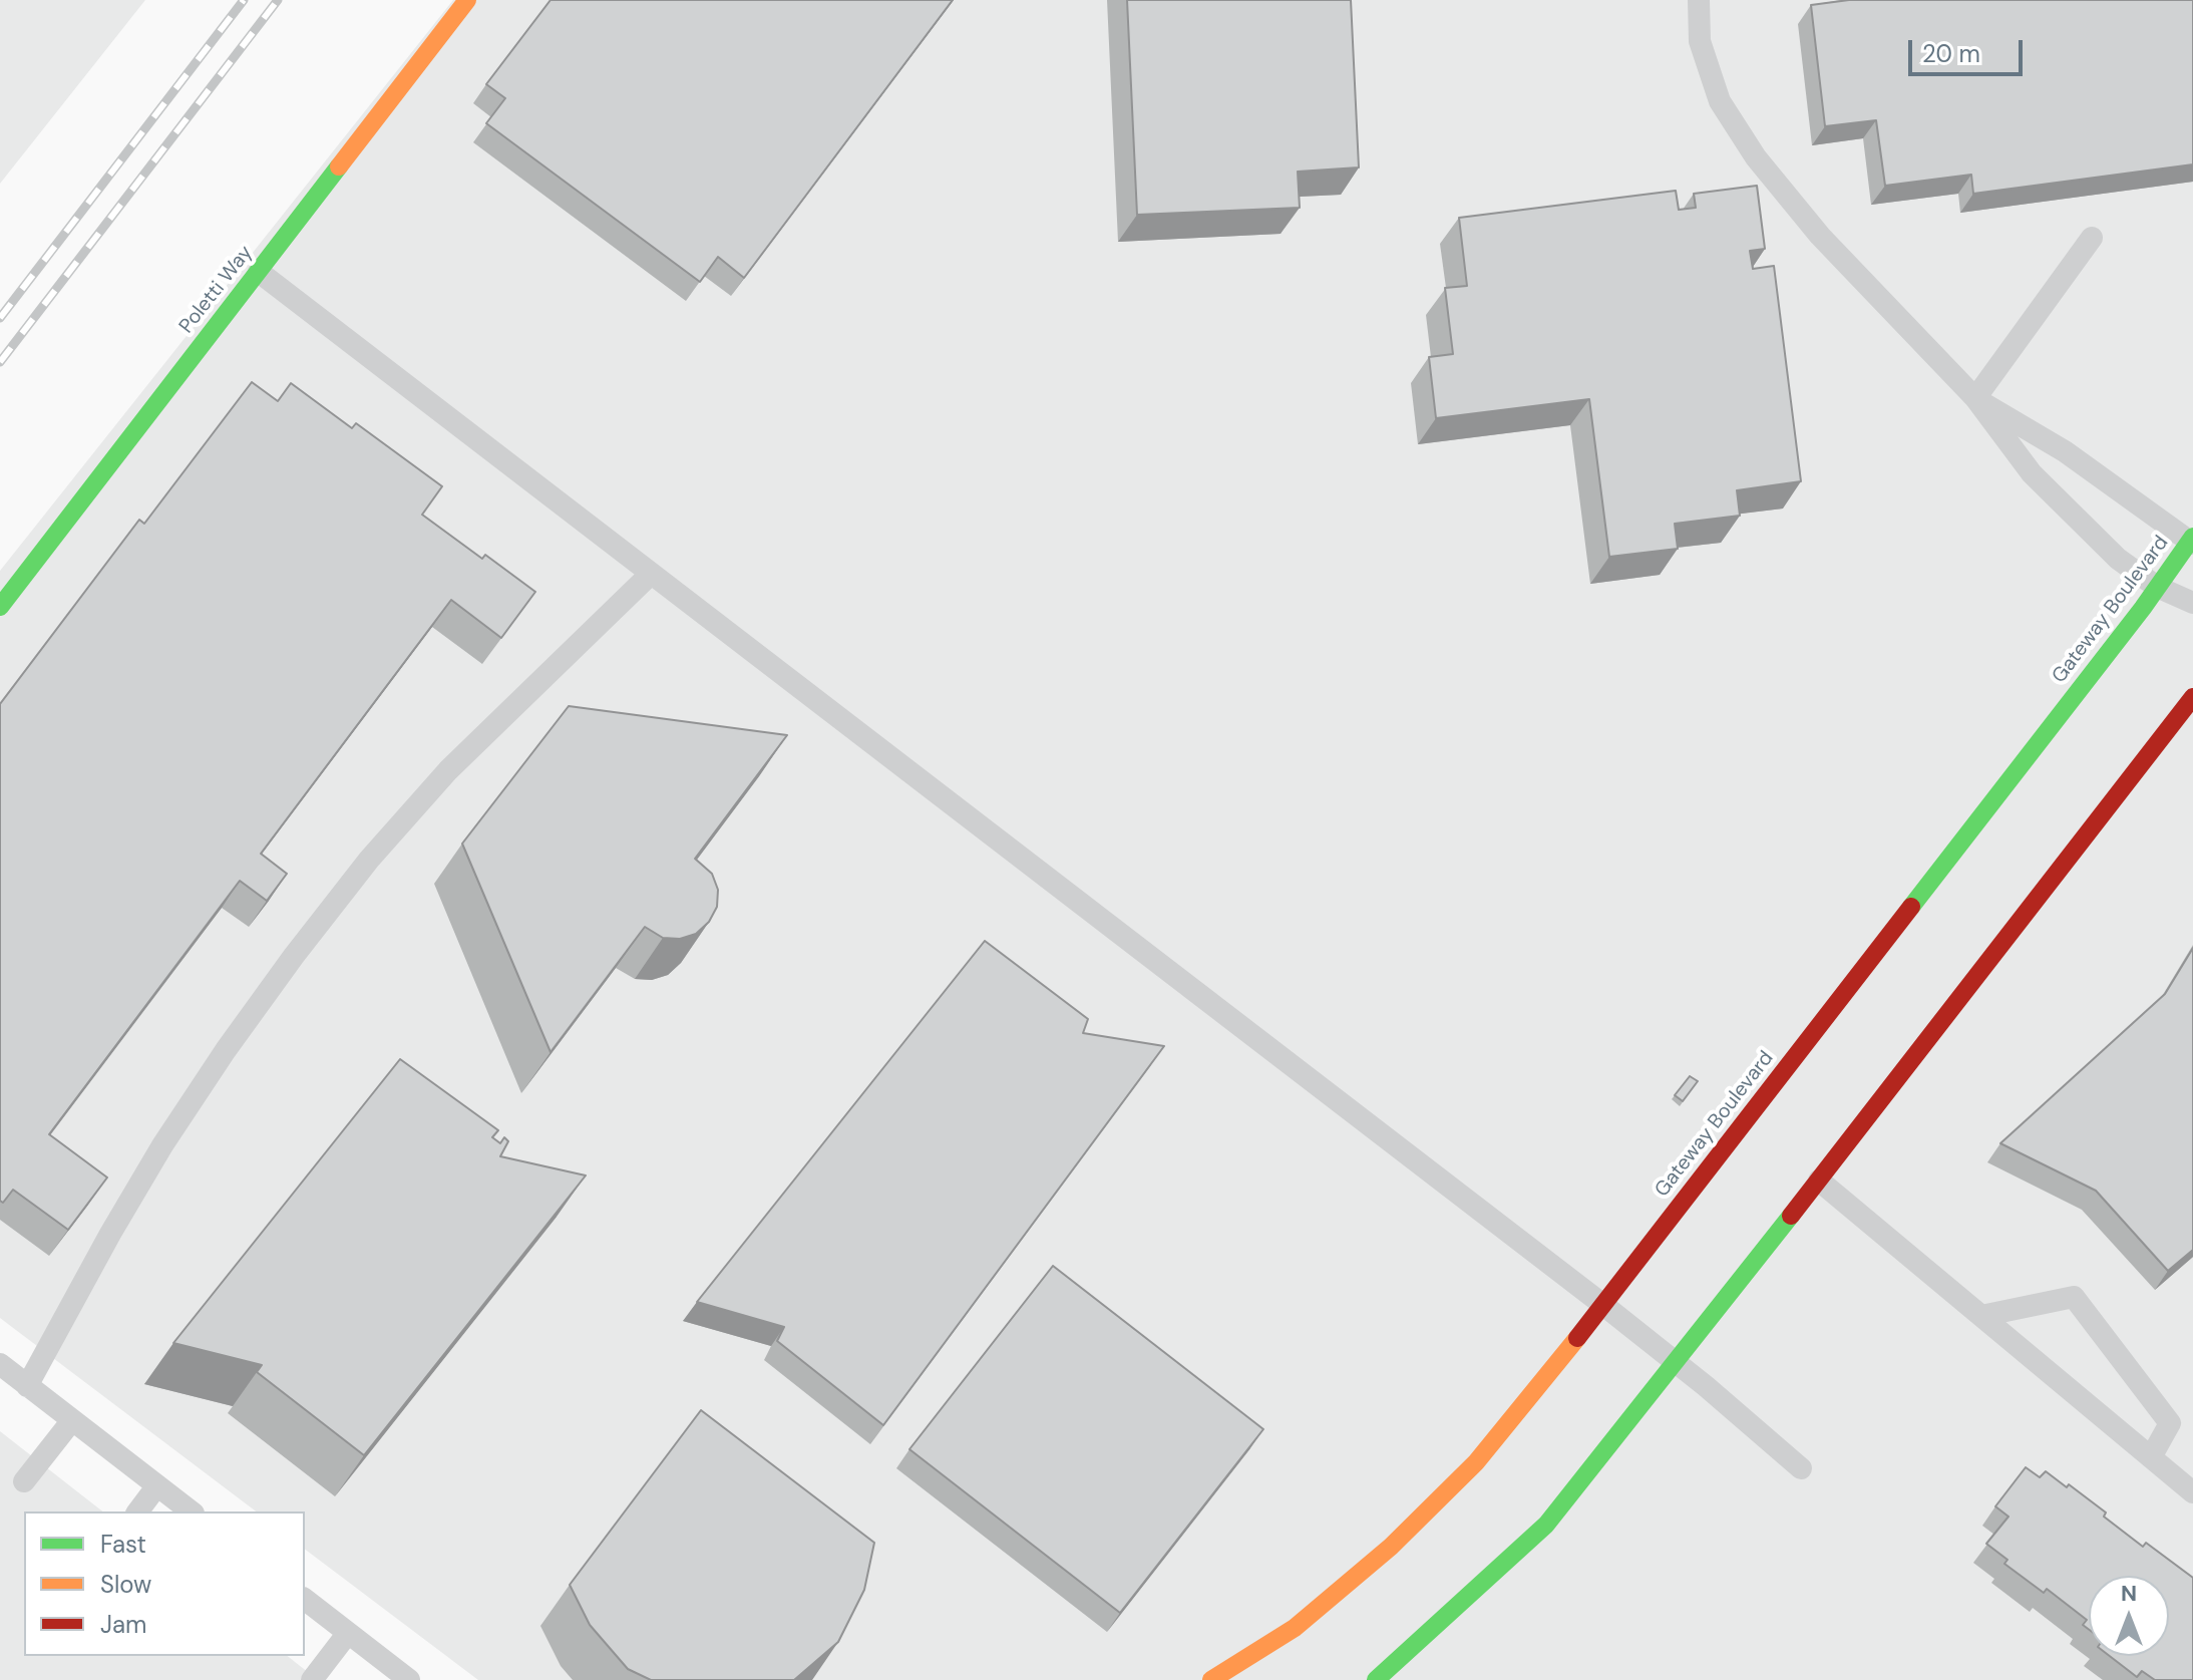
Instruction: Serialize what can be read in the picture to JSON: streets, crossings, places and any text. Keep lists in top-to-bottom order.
{
  "streets": {
    "main road": ["Poletti Way", "Gateway Boulevard"]
  },
  "legend": ["Fast", "Slow", "Jam"],
  "scale_bar": "20 m",
  "north": "top"
}
